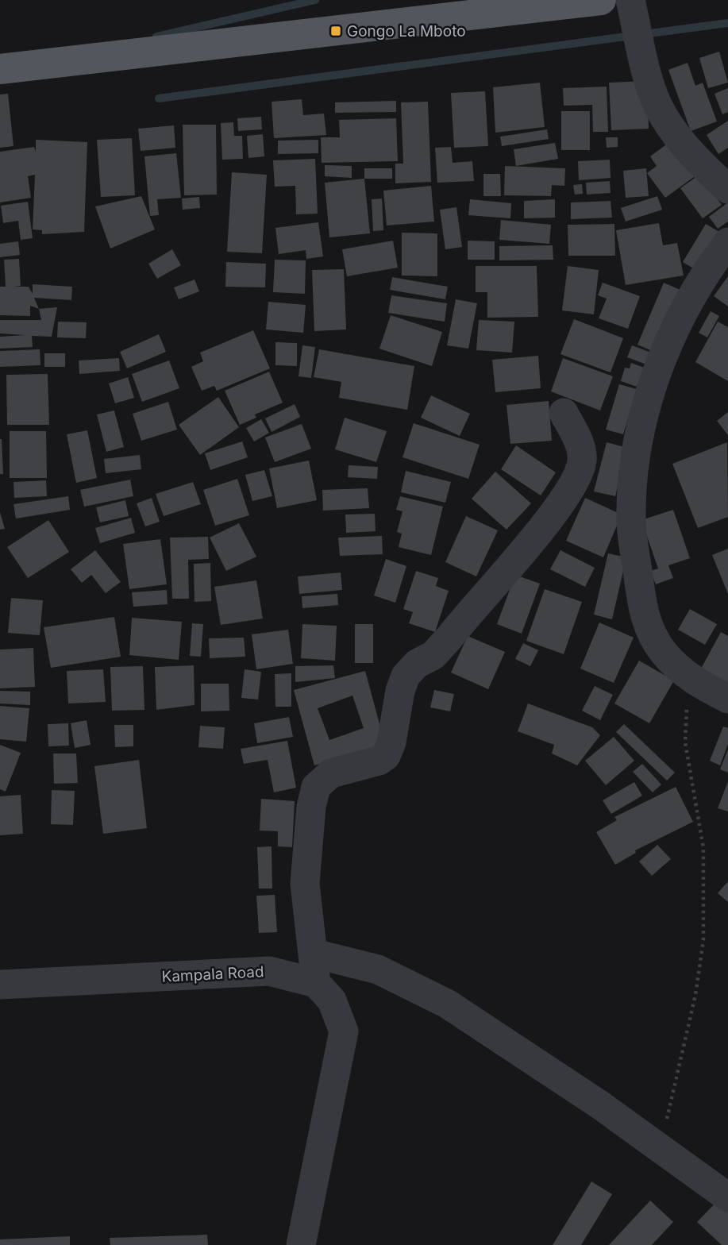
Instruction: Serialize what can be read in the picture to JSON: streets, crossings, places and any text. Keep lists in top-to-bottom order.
{
  "streets": {
    "street": ["Kampala Road"]
  },
  "places": {
    "transit": ["Gongo La Mboto"]
  }
}
